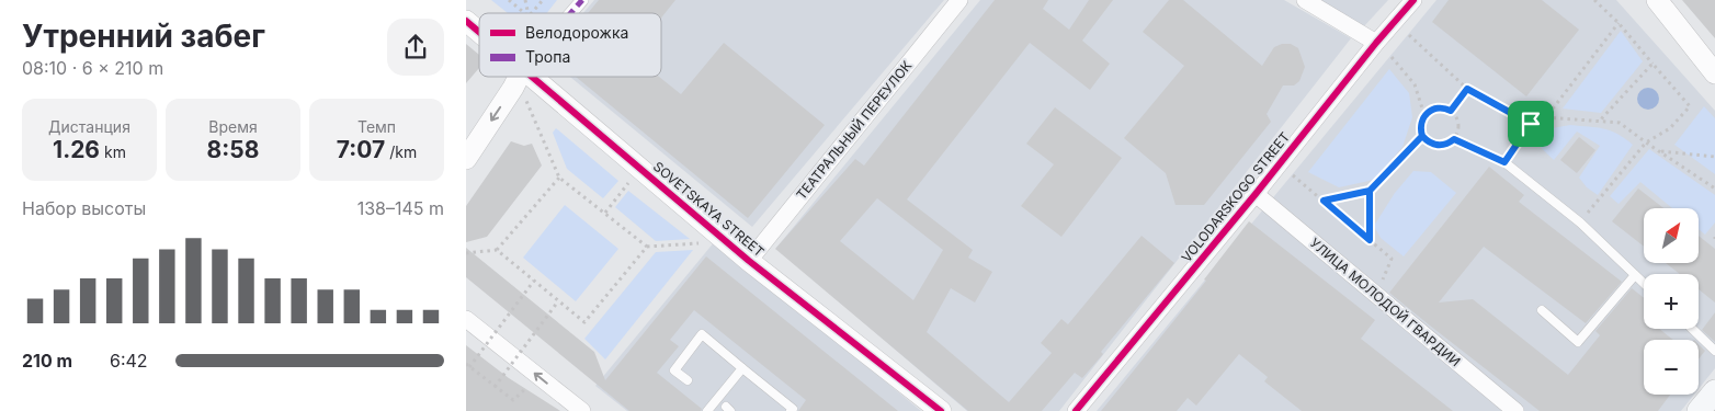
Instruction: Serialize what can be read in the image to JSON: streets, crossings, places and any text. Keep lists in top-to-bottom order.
{
  "streets": {
    "street": [
      "ТЕАТРАЛЬНЫЙ ПЕРЕУЛОК",
      "VOLODARSKOGO STREET",
      "SOVETSKAYA STREET",
      "УЛИЦА МОЛОДОЙ ГВАРДИИ"
    ]
  },
  "crossings": [
    ["ТЕАТРАЛЬНЫЙ ПЕРЕУЛОК", "SOVETSKAYA STREET"],
    ["VOLODARSKOGO STREET", "УЛИЦА МОЛОДОЙ ГВАРДИИ"]
  ],
  "legend": ["Велодорожка", "Тропа"],
  "north": "top right",
  "page": {
    "heading": ["Утренний забег", "08:10 · 6 × 210 m"],
    "stats": [
      ["Дистанция", "1.26 km"],
      ["Время", "8:58"],
      ["Темп", "7:07 /km"]
    ],
    "chart": ["Набор высоты", "138–145 m"],
    "map_buttons": ["+", "−"],
    "list": [
      {
        "name": "210 m",
        "note": "6:42"
      }
    ]
  }
}
